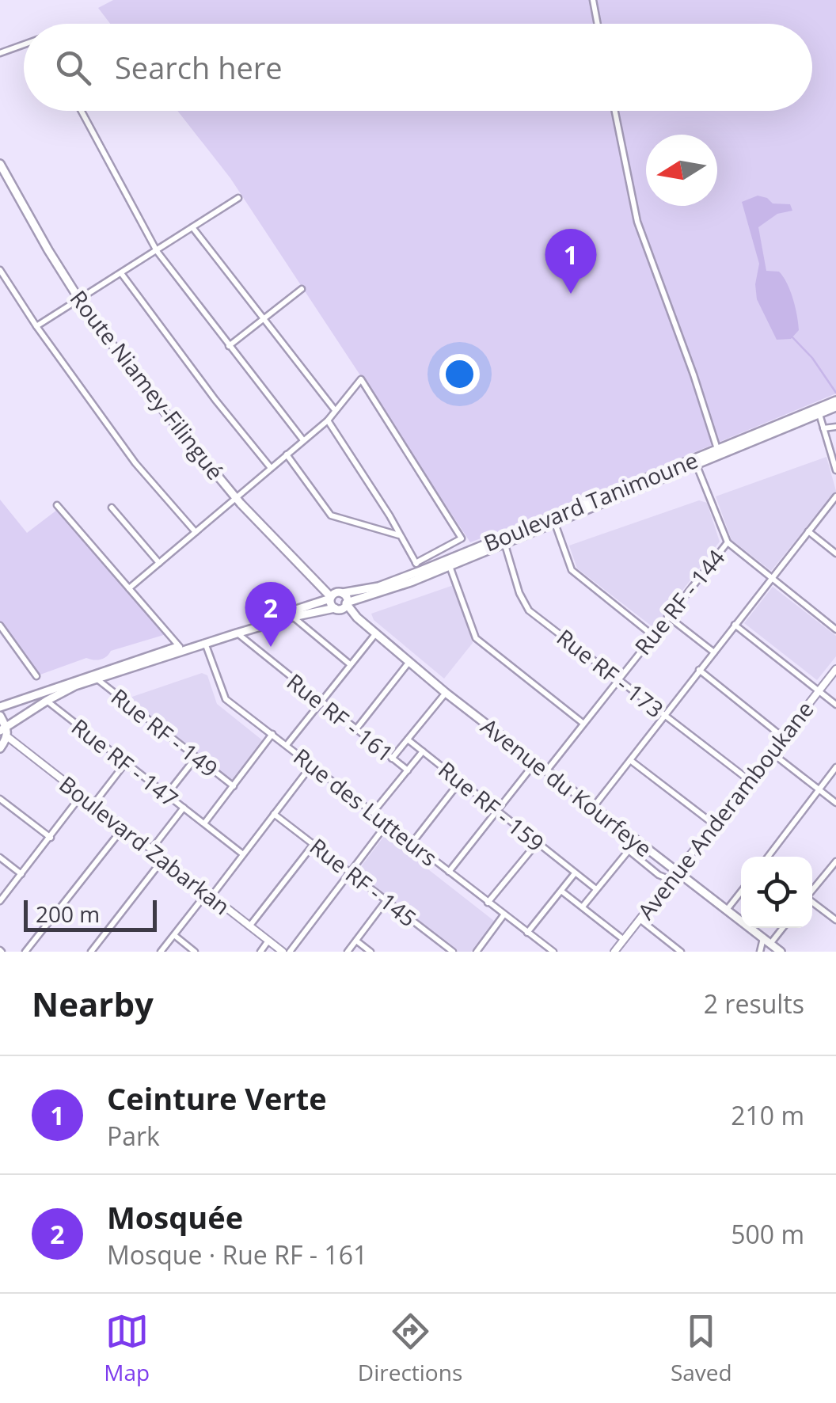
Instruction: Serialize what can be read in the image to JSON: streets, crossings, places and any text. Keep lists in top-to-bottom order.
{
  "streets": {
    "main road": ["Route Niamey-Filingué", "Boulevard Tanimoune", "Avenue du Kourfeye"],
    "street": [
      "Rue RF - 144",
      "Rue RF - 173",
      "Rue RF - 161",
      "Rue RF - 149",
      "Rue RF - 147",
      "Rue RF - 159",
      "Rue des Lutteurs",
      "Avenue Anderamboukane",
      "Boulevard Zabarkan",
      "Rue RF - 145"
    ]
  },
  "crossings": [
    ["Route Niamey-Filingué", "Boulevard Tanimoune"],
    ["Boulevard Tanimoune", "Rue RF - 173"],
    ["Boulevard Tanimoune", "Rue RF - 161"],
    ["Boulevard Tanimoune", "Rue RF - 149"],
    ["Boulevard Tanimoune", "Rue RF - 147"],
    ["Boulevard Tanimoune", "Avenue du Kourfeye"],
    ["Boulevard Tanimoune", "Rue des Lutteurs"],
    ["Rue RF - 144", "Rue RF - 173"],
    ["Rue RF - 144", "Avenue du Kourfeye"],
    ["Rue RF - 173", "Avenue Anderamboukane"],
    ["Avenue du Kourfeye", "Avenue Anderamboukane"]
  ],
  "scale_bar": "200 m",
  "north": "left",
  "page": {
    "search": "Search here",
    "pins": ["1", "2"],
    "scale": "200 m",
    "heading": ["Nearby", "2 results"],
    "list": [
      {
        "mark": "1",
        "name": "Ceinture Verte",
        "note": "Park",
        "value": "210 m"
      },
      {
        "mark": "2",
        "name": "Mosquée",
        "note": "Mosque · Rue RF - 161",
        "value": "500 m"
      }
    ],
    "nav": ["Map", "Directions", "Saved"]
  }
}
